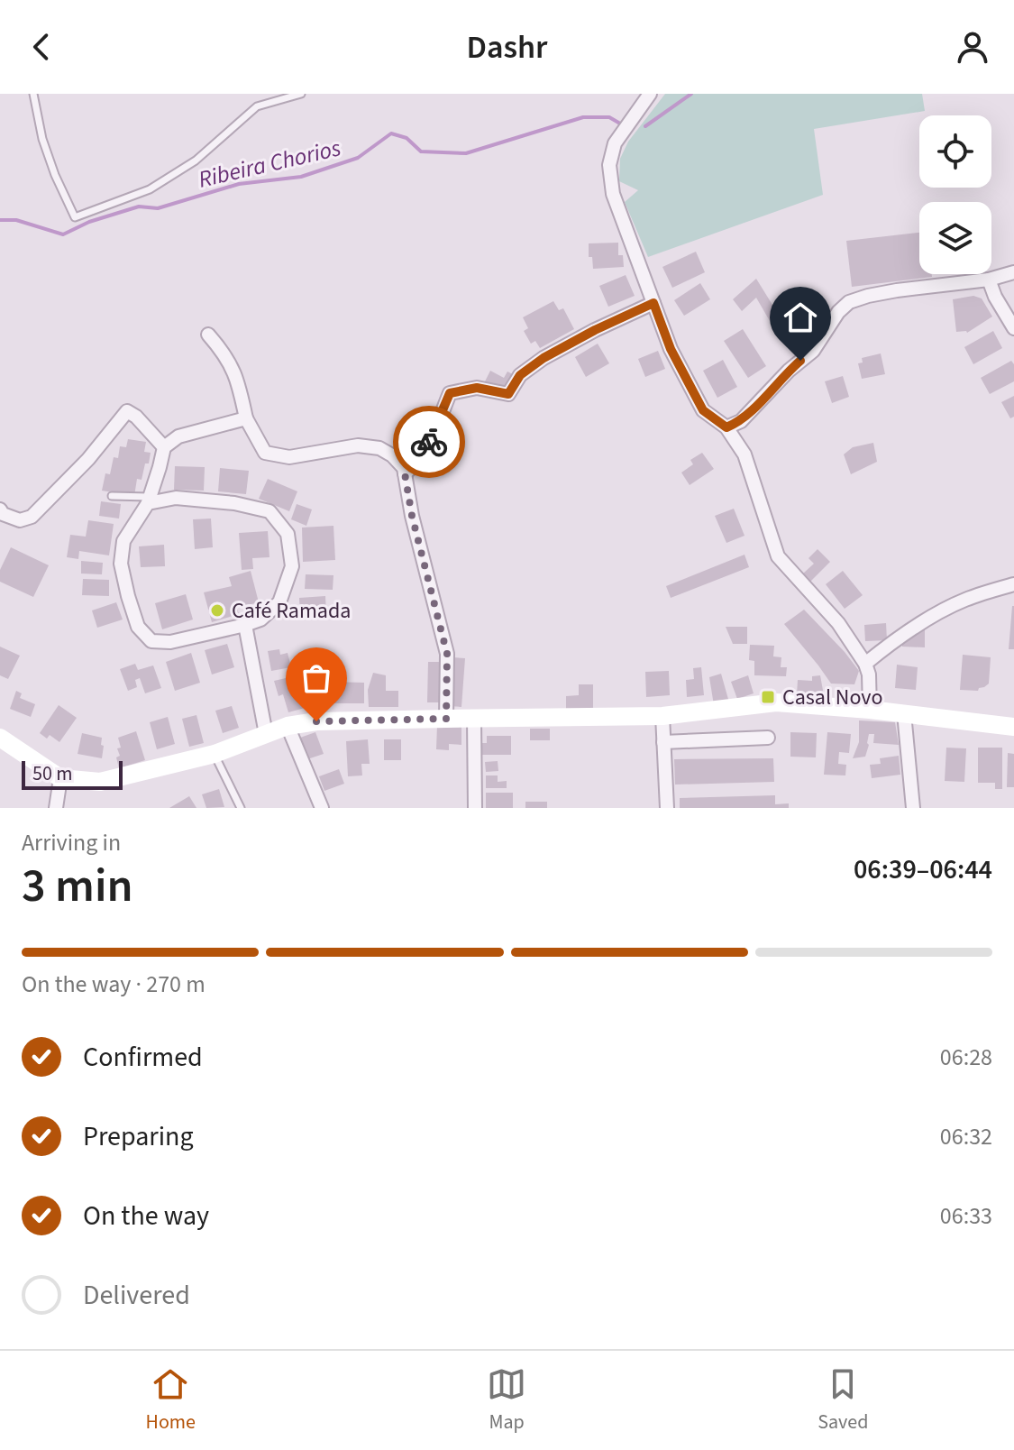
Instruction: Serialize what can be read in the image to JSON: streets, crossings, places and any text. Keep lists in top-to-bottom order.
{
  "water": ["Ribeira Chorios"],
  "places": {
    "other": ["Café Ramada"],
    "transit": ["Casal Novo"]
  },
  "scale_bar": "50 m",
  "page": {
    "header": "Dashr",
    "scale": "50 m",
    "heading": ["3 min", "Arriving in", "06:39–06:44"],
    "bar": "On the way · 270 m",
    "list": [
      ["Confirmed", "06:28"],
      ["Preparing", "06:32"],
      ["On the way", "06:33"],
      "Delivered"
    ],
    "tabs": ["Home", "Map", "Saved"]
  }
}
